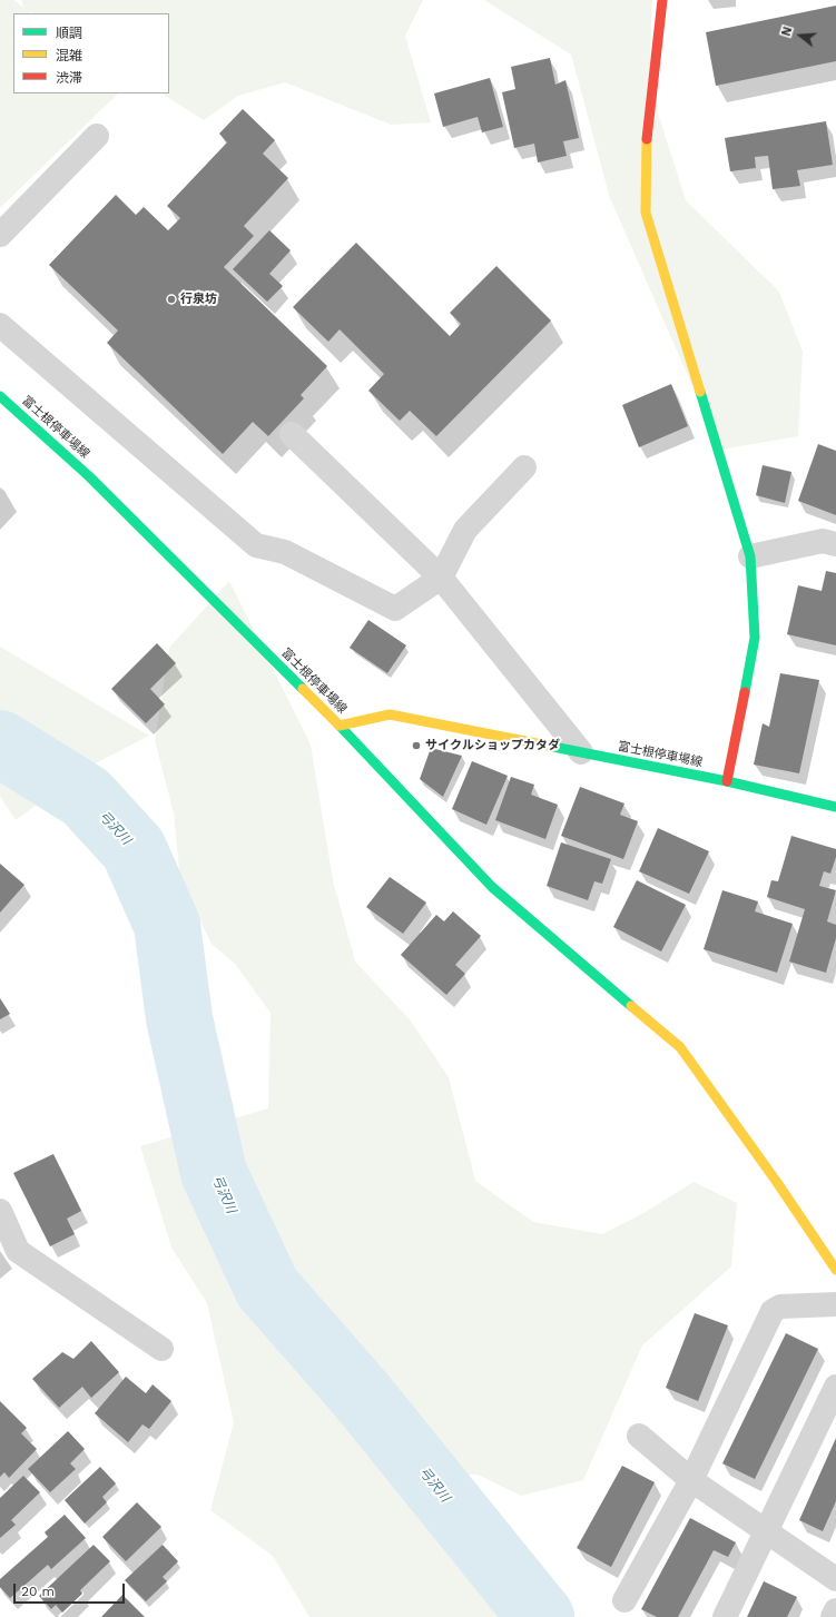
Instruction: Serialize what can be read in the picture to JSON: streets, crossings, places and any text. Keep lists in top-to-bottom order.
{
  "streets": {
    "street": ["富士根停車場線"]
  },
  "water": ["弓沢川"],
  "places": ["行泉坊", "サイクルショップカタダ"],
  "legend": ["順調", "混雑", "渋滞"],
  "scale_bar": "20 m",
  "north": "left"
}
